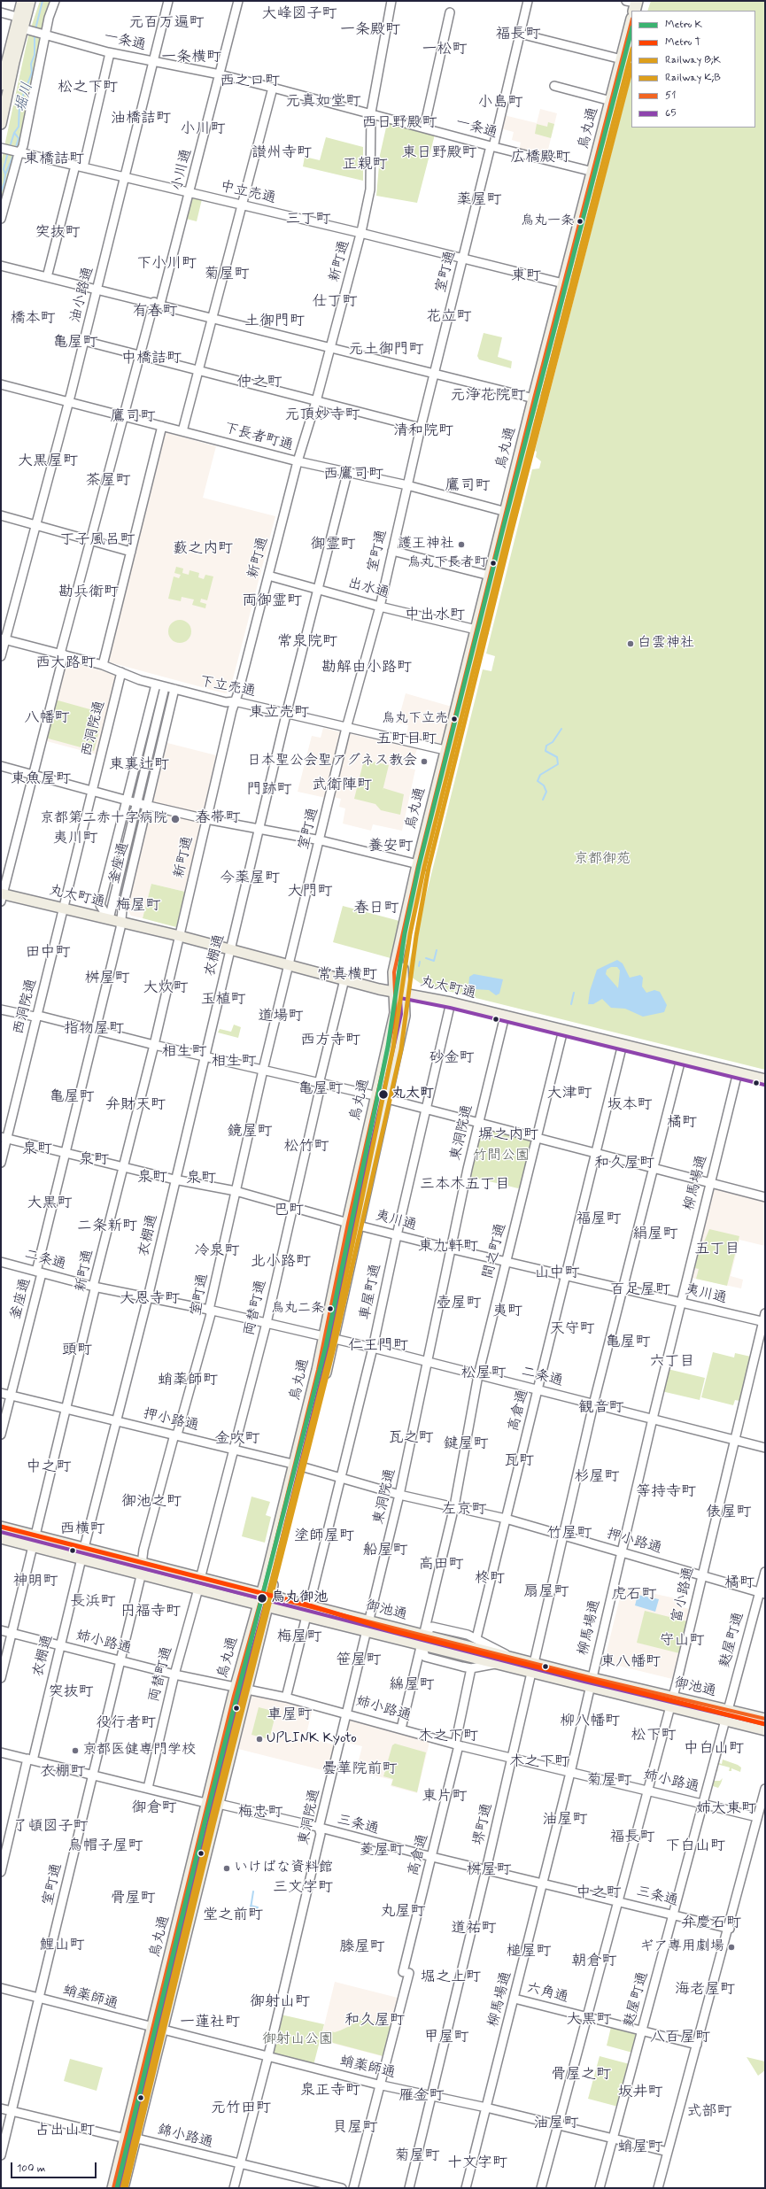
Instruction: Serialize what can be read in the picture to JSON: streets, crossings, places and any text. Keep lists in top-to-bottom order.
{
  "streets": {
    "highway": ["烏丸通"],
    "main road": ["丸太町通", "御池通"],
    "street": [
      "一条通",
      "小川通",
      "中立売通",
      "新町通",
      "室町通",
      "油小路通",
      "下長者町通",
      "出水通",
      "下立売通",
      "西洞院通",
      "釜座通",
      "衣棚通",
      "東洞院通",
      "柳馬場通",
      "夷川通",
      "間之町通",
      "二条通",
      "車屋町通",
      "両替町通",
      "高倉通",
      "押小路通",
      "富小路通",
      "麩屋町通",
      "姉小路通",
      "堺町通",
      "三条通",
      "六角通",
      "蛸薬師通",
      "錦小路通"
    ]
  },
  "crossings": [
    ["一条通", "烏丸通"],
    ["一条通", "小川通"],
    ["一条通", "新町通"],
    ["一条通", "室町通"],
    ["一条通", "油小路通"],
    ["烏丸通", "中立売通"],
    ["烏丸通", "下長者町通"],
    ["烏丸通", "出水通"],
    ["烏丸通", "下立売通"],
    ["烏丸通", "丸太町通"],
    ["烏丸通", "夷川通"],
    ["烏丸通", "二条通"],
    ["烏丸通", "押小路通"],
    ["烏丸通", "御池通"],
    ["烏丸通", "姉小路通"],
    ["烏丸通", "三条通"],
    ["烏丸通", "蛸薬師通"],
    ["烏丸通", "錦小路通"],
    ["小川通", "中立売通"],
    ["小川通", "下長者町通"],
    ["小川通", "下立売通"],
    ["小川通", "丸太町通"],
    ["中立売通", "新町通"],
    ["中立売通", "室町通"],
    ["中立売通", "油小路通"],
    ["新町通", "下長者町通"],
    ["新町通", "出水通"],
    ["新町通", "下立売通"],
    ["新町通", "丸太町通"],
    ["新町通", "夷川通"],
    ["新町通", "二条通"],
    ["新町通", "押小路通"],
    ["新町通", "御池通"],
    ["新町通", "姉小路通"],
    ["室町通", "下長者町通"],
    ["室町通", "出水通"],
    ["室町通", "下立売通"],
    ["室町通", "丸太町通"],
    ["室町通", "夷川通"],
    ["室町通", "二条通"],
    ["室町通", "押小路通"],
    ["室町通", "御池通"],
    ["室町通", "姉小路通"],
    ["室町通", "三条通"],
    ["室町通", "蛸薬師通"],
    ["室町通", "錦小路通"],
    ["油小路通", "下長者町通"],
    ["油小路通", "下立売通"],
    ["下長者町通", "衣棚通"],
    ["出水通", "衣棚通"],
    ["下立売通", "西洞院通"],
    ["下立売通", "釜座通"],
    ["下立売通", "衣棚通"],
    ["西洞院通", "丸太町通"],
    ["西洞院通", "夷川通"],
    ["釜座通", "丸太町通"],
    ["釜座通", "夷川通"],
    ["釜座通", "二条通"],
    ["釜座通", "押小路通"],
    ["丸太町通", "衣棚通"],
    ["丸太町通", "東洞院通"],
    ["丸太町通", "柳馬場通"],
    ["丸太町通", "間之町通"],
    ["丸太町通", "車屋町通"],
    ["丸太町通", "両替町通"],
    ["丸太町通", "高倉通"],
    ["衣棚通", "夷川通"],
    ["衣棚通", "二条通"],
    ["衣棚通", "押小路通"],
    ["衣棚通", "御池通"],
    ["衣棚通", "姉小路通"],
    ["衣棚通", "三条通"],
    ["東洞院通", "夷川通"],
    ["東洞院通", "二条通"],
    ["東洞院通", "押小路通"],
    ["東洞院通", "御池通"],
    ["東洞院通", "姉小路通"],
    ["東洞院通", "三条通"],
    ["東洞院通", "蛸薬師通"],
    ["東洞院通", "錦小路通"],
    ["柳馬場通", "夷川通"],
    ["柳馬場通", "二条通"],
    ["柳馬場通", "押小路通"],
    ["柳馬場通", "御池通"],
    ["柳馬場通", "姉小路通"],
    ["柳馬場通", "三条通"],
    ["柳馬場通", "六角通"],
    ["柳馬場通", "蛸薬師通"],
    ["夷川通", "間之町通"],
    ["夷川通", "車屋町通"],
    ["夷川通", "両替町通"],
    ["夷川通", "高倉通"],
    ["夷川通", "富小路通"],
    ["間之町通", "二条通"],
    ["間之町通", "押小路通"],
    ["間之町通", "御池通"],
    ["間之町通", "姉小路通"],
    ["二条通", "車屋町通"],
    ["二条通", "両替町通"],
    ["二条通", "高倉通"],
    ["二条通", "富小路通"],
    ["車屋町通", "押小路通"],
    ["車屋町通", "御池通"],
    ["両替町通", "押小路通"],
    ["両替町通", "御池通"],
    ["両替町通", "姉小路通"],
    ["両替町通", "三条通"],
    ["高倉通", "押小路通"],
    ["高倉通", "姉小路通"],
    ["高倉通", "三条通"],
    ["高倉通", "蛸薬師通"],
    ["押小路通", "富小路通"],
    ["押小路通", "麩屋町通"],
    ["富小路通", "御池通"],
    ["富小路通", "姉小路通"],
    ["富小路通", "三条通"],
    ["富小路通", "六角通"],
    ["富小路通", "蛸薬師通"],
    ["御池通", "麩屋町通"],
    ["御池通", "堺町通"],
    ["麩屋町通", "姉小路通"],
    ["麩屋町通", "三条通"],
    ["麩屋町通", "六角通"],
    ["麩屋町通", "蛸薬師通"],
    ["姉小路通", "堺町通"],
    ["堺町通", "三条通"],
    ["堺町通", "蛸薬師通"]
  ],
  "districts": [
    "大峰図子町",
    "元百万遍町",
    "一条殿町",
    "福長町",
    "一松町",
    "一条横町",
    "西之口町",
    "松之下町",
    "元真如堂町",
    "小島町",
    "油橋詰町",
    "西日野殿町",
    "小川町",
    "讃州寺町",
    "東日野殿町",
    "広橋殿町",
    "東橋詰町",
    "正親町",
    "薬屋町",
    "三丁町",
    "突抜町",
    "下小川町",
    "菊屋町",
    "東町",
    "仕丁町",
    "有春町",
    "花立町",
    "橋本町",
    "土御門町",
    "亀屋町",
    "元土御門町",
    "中橋詰町",
    "仲之町",
    "元浄花院町",
    "元頂妙寺町",
    "鷹司町",
    "清和院町",
    "大黒屋町",
    "西鷹司町",
    "茶屋町",
    "鷹司町",
    "丁子風呂町",
    "御霊町",
    "藪之内町",
    "勘兵衛町",
    "両御霊町",
    "中出水町",
    "常泉院町",
    "西大路町",
    "勘解由小路町",
    "東立売町",
    "八幡町",
    "五町目町",
    "東裏辻町",
    "東魚屋町",
    "武衛陣町",
    "門跡町",
    "春帯町",
    "夷川町",
    "養安町",
    "今薬屋町",
    "大門町",
    "梅屋町",
    "春日町",
    "田中町",
    "常真横町",
    "桝屋町",
    "大炊町",
    "玉植町",
    "道場町",
    "指物屋町",
    "西方寺町",
    "相生町",
    "砂金町",
    "相生町",
    "亀屋町",
    "大津町",
    "亀屋町",
    "弁財天町",
    "坂本町",
    "橘町",
    "鏡屋町",
    "塀之内町",
    "松竹町",
    "泉町",
    "泉町",
    "和久屋町",
    "泉町",
    "泉町",
    "三本木五丁目",
    "大黒町",
    "巴町",
    "福屋町",
    "二条新町",
    "絹屋町",
    "東九軒町",
    "五丁目",
    "冷泉町",
    "北小路町",
    "山中町",
    "百足屋町",
    "大恩寺町",
    "壺屋町",
    "夷町",
    "天守町",
    "亀屋町",
    "仁王門町",
    "頭町",
    "六丁目",
    "松屋町",
    "蛸薬師町",
    "観音町",
    "瓦之町",
    "金吹町",
    "鍵屋町",
    "瓦町",
    "中之町",
    "杉屋町",
    "等持寺町",
    "御池之町",
    "左京町",
    "俵屋町",
    "西横町",
    "竹屋町",
    "塗師屋町",
    "船屋町",
    "高田町",
    "柊町",
    "神明町",
    "橘町",
    "扇屋町",
    "虎石町",
    "長浜町",
    "円福寺町",
    "梅屋町",
    "守山町",
    "笹屋町",
    "東八幡町",
    "綿屋町",
    "突抜町",
    "車屋町",
    "柳八幡町",
    "役行者町",
    "松下町",
    "木之下町",
    "中白山町",
    "木之下町",
    "曇華院前町",
    "衣棚町",
    "菊屋町",
    "東片町",
    "御倉町",
    "姉大東町",
    "梅忠町",
    "油屋町",
    "了頓図子町",
    "福長町",
    "烏帽子屋町",
    "下白山町",
    "菱屋町",
    "桝屋町",
    "三文字町",
    "中之町",
    "骨屋町",
    "丸屋町",
    "堂之前町",
    "弁慶石町",
    "道祐町",
    "鯉山町",
    "滕屋町",
    "槌屋町",
    "朝倉町",
    "堀之上町",
    "海老屋町",
    "御射山町",
    "大黒町",
    "和久屋町",
    "一蓮社町",
    "甲屋町",
    "八百屋町",
    "骨屋之町",
    "泉正寺町",
    "坂井町",
    "雁金町",
    "元竹田町",
    "式部町",
    "油屋町",
    "貝屋町",
    "占出山町",
    "蛸屋町",
    "菊屋町",
    "十文字町"
  ],
  "water": ["堀川"],
  "parks": ["京都御苑", "竹間公園", "御射山公園"],
  "places": [
    "烏丸一条",
    "護王神社",
    "烏丸下長者町",
    "白雲神社",
    "烏丸下立売",
    "日本聖公会聖アグネス教会",
    "京都第二赤十字病院",
    "丸太町",
    "烏丸二条",
    "烏丸御池",
    "UPLINK Kyoto",
    "京都医健専門学校",
    "いけばな資料館",
    "ギア専用劇場"
  ],
  "lines": [
    "transit line 51",
    "metro line K",
    "rail line B;K",
    "rail line K;B",
    "transit line 65",
    "metro line T"
  ],
  "legend": [
    "Metro K",
    "Metro T",
    "Railway B;K",
    "Railway K;B",
    "51",
    "65"
  ],
  "scale_bar": "100 m"
}
